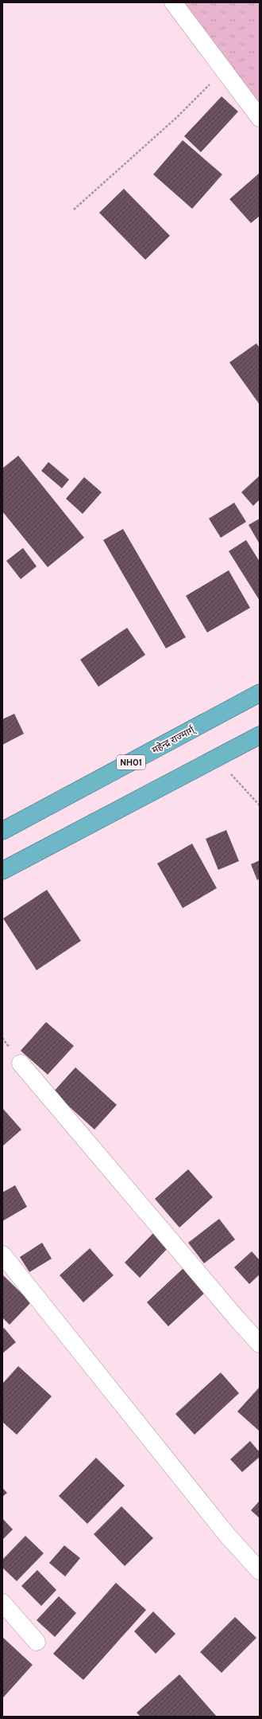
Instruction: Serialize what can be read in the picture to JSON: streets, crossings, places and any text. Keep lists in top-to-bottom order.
{
  "streets": {
    "highway": ["महेन्द्र राज्मार्ग्", "NH01"]
  }
}
